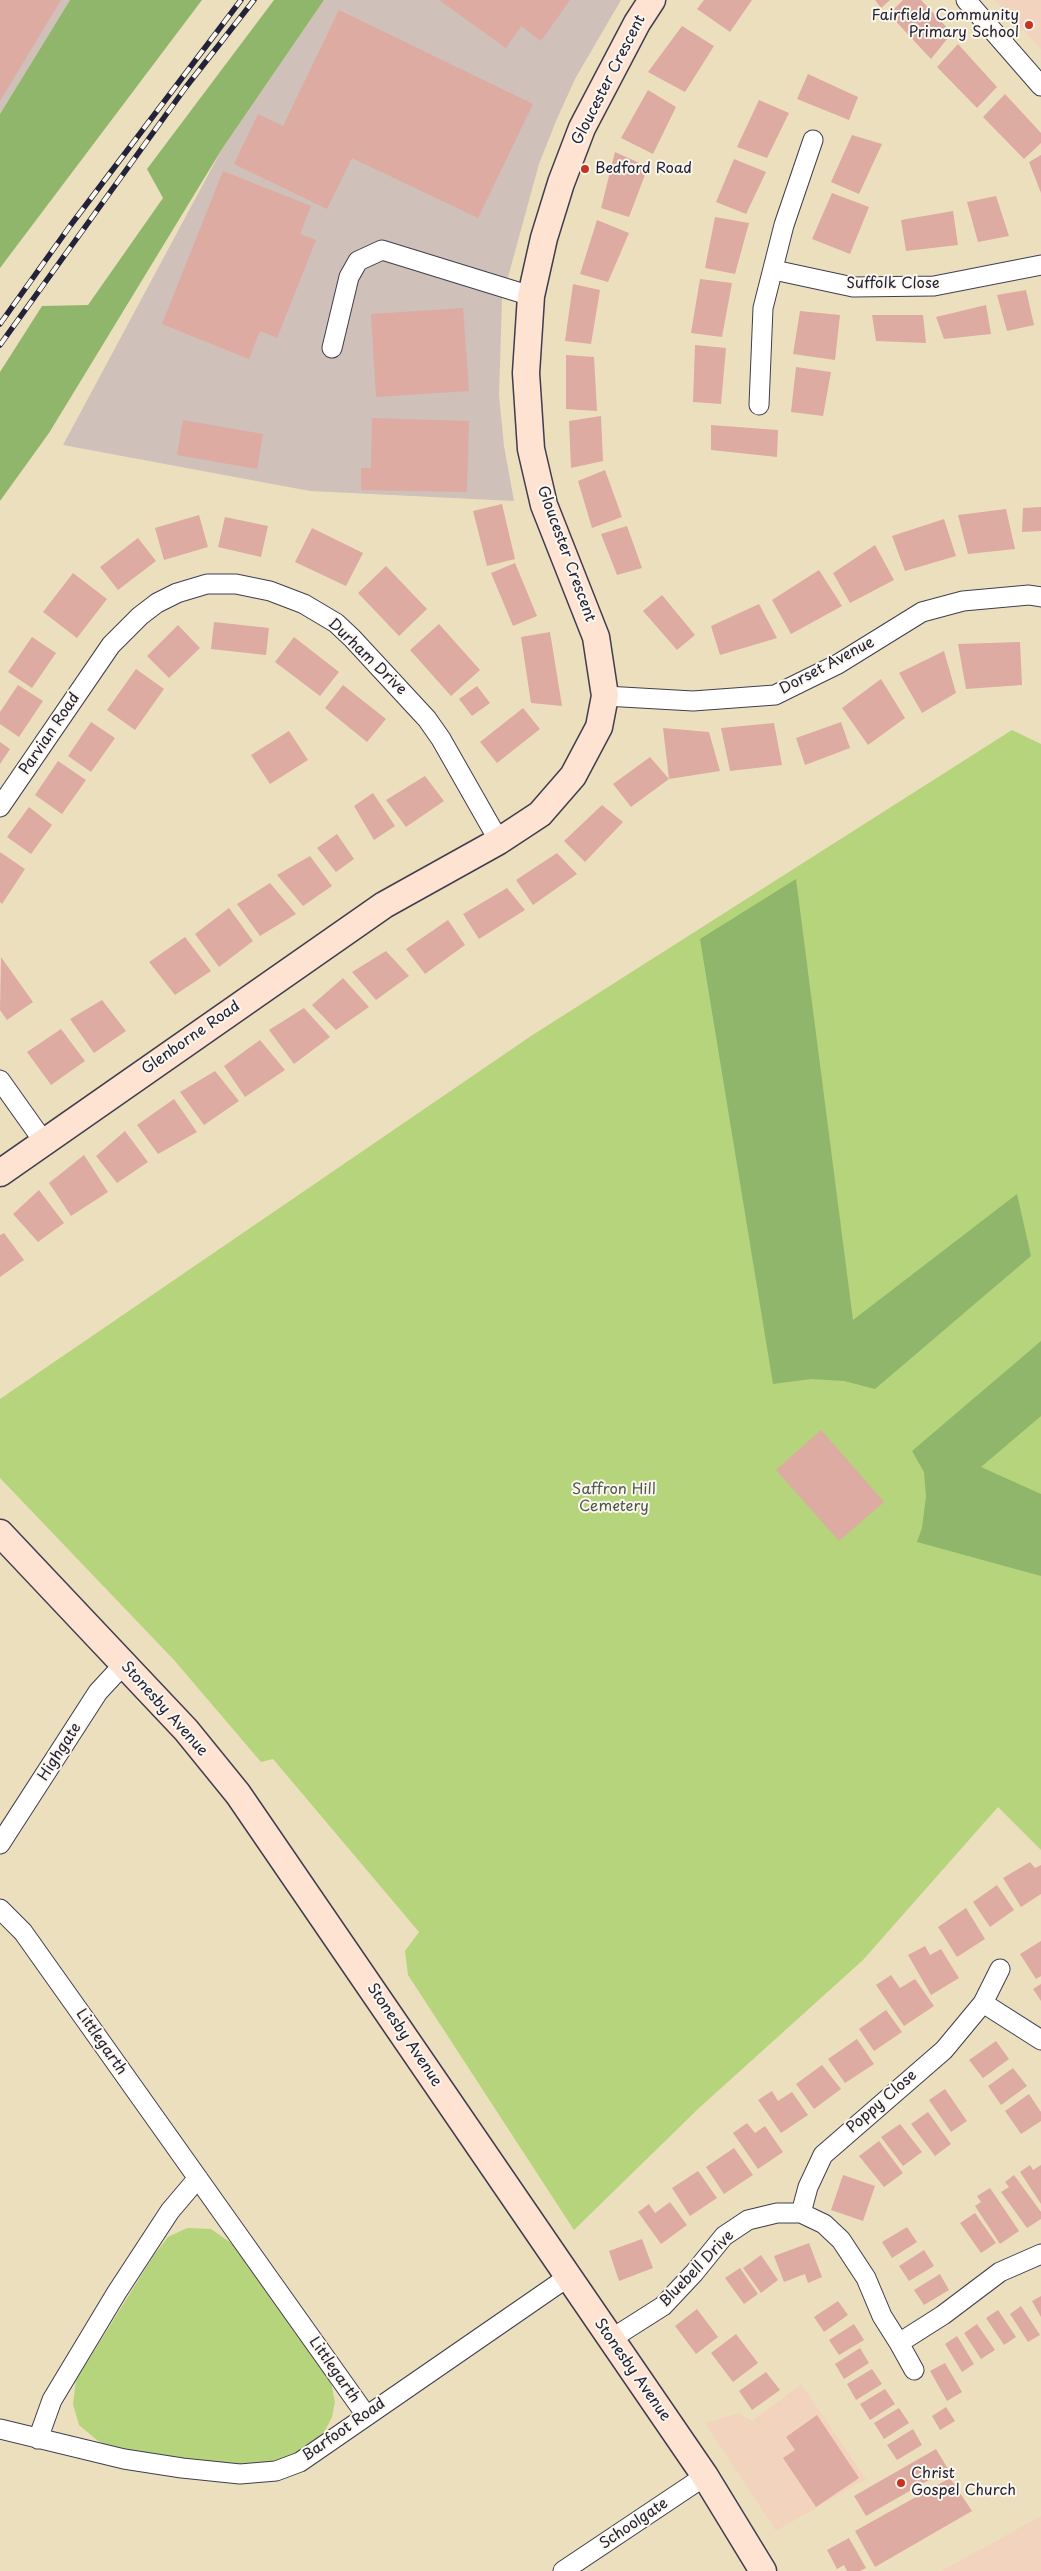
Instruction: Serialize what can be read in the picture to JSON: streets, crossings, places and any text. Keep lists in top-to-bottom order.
{
  "streets": {
    "street": [
      "Gloucester Crescent",
      "Suffolk Close",
      "Durham Drive",
      "Dorset Avenue",
      "Parvian Road",
      "Glenborne Road",
      "Stonesby Avenue",
      "Highgate",
      "Littlegarth",
      "Poppy Close",
      "Bluebell Drive",
      "Barfoot Road",
      "Schoolgate"
    ]
  },
  "crossings": [
    ["Gloucester Crescent", "Durham Drive"],
    ["Gloucester Crescent", "Dorset Avenue"],
    ["Gloucester Crescent", "Glenborne Road"],
    ["Durham Drive", "Parvian Road"],
    ["Stonesby Avenue", "Highgate"],
    ["Stonesby Avenue", "Bluebell Drive"],
    ["Stonesby Avenue", "Barfoot Road"],
    ["Stonesby Avenue", "Schoolgate"],
    ["Littlegarth", "Barfoot Road"],
    ["Poppy Close", "Bluebell Drive"]
  ],
  "parks": ["Saffron Hill Cemetery"],
  "places": ["Fairfield Community Primary School", "Bedford Road", "Christ Gospel Church"]
}
